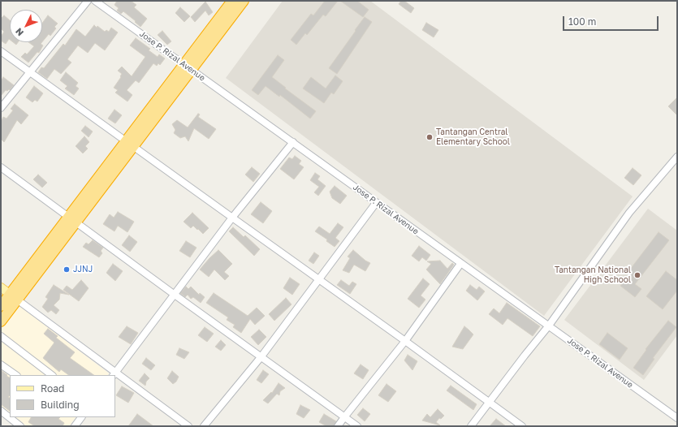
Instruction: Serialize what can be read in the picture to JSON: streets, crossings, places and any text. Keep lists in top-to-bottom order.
{
  "streets": {
    "street": ["Jose P. Rizal Avenue"]
  },
  "places": ["Tantangan Central Elementary School", "JJNJ", "Tantangan National High School"],
  "legend": ["Road", "Building"],
  "scale_bar": "100 m",
  "north": "bottom left"
}
